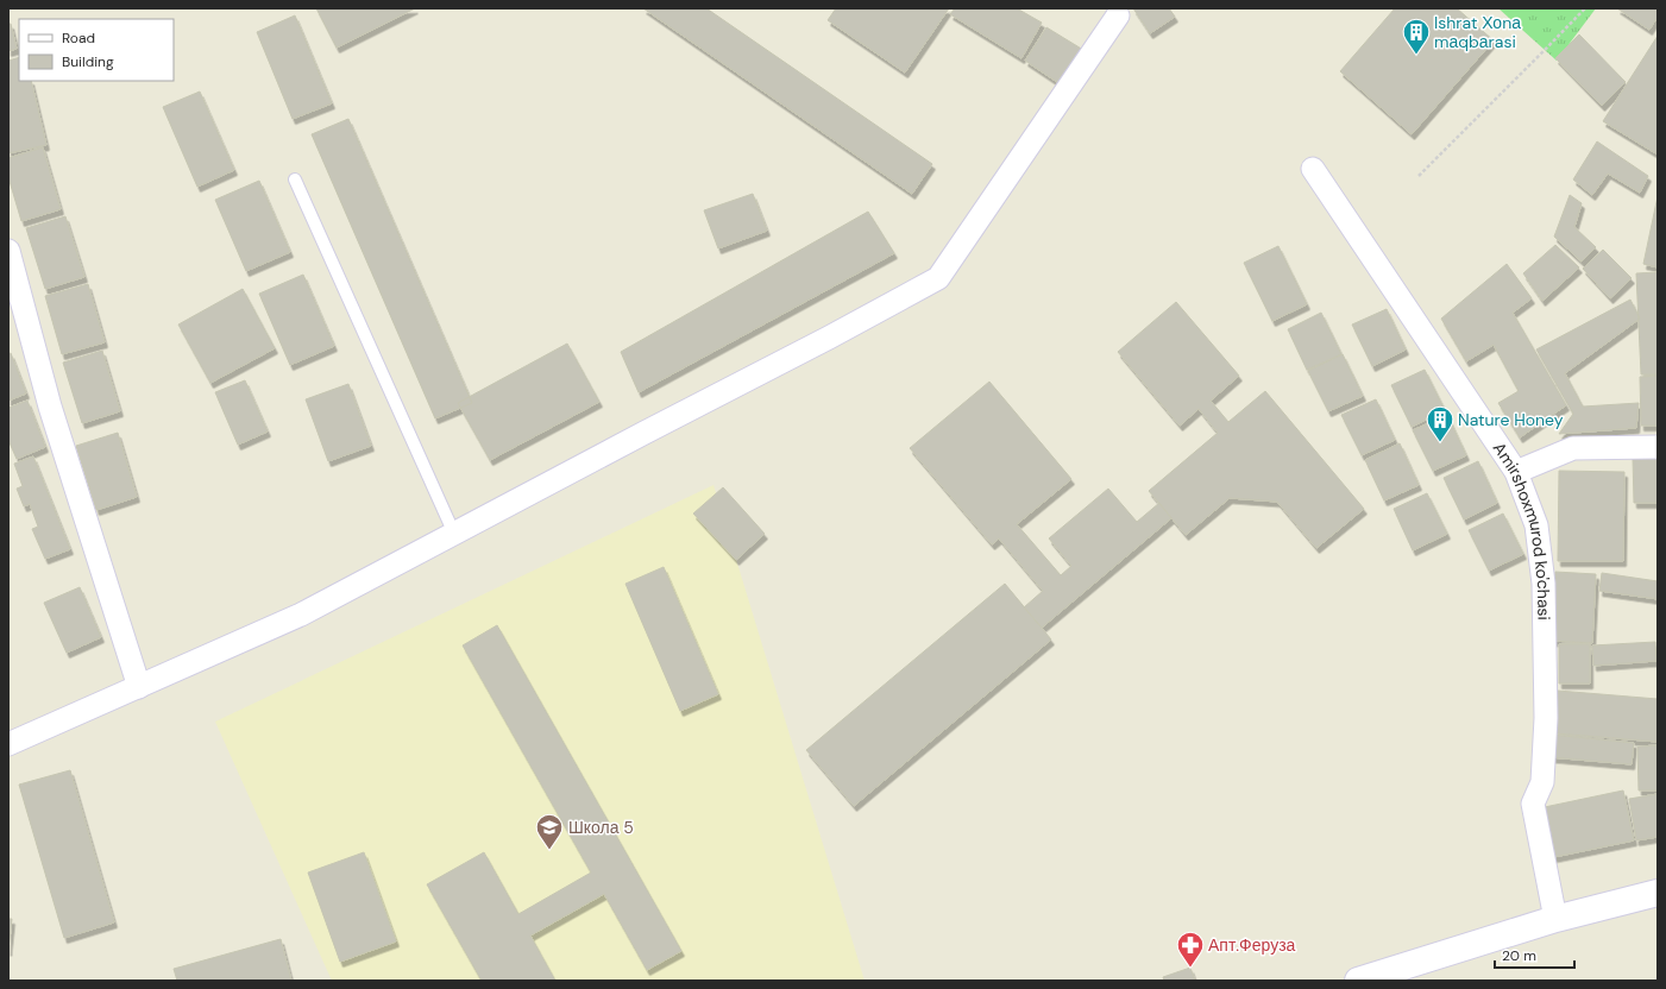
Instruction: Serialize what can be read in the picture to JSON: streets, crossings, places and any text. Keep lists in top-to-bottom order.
{
  "streets": {
    "street": ["Amirshoxmurod ko'chasi"]
  },
  "places": {
    "building": ["Ishrat Хоnа mаqbаrasi", "Nature Honey"],
    "school or university": ["Школа 5"],
    "pharmacy": ["Апт.Феруза"]
  },
  "legend": ["Road", "Building"],
  "scale_bar": "20 m"
}
